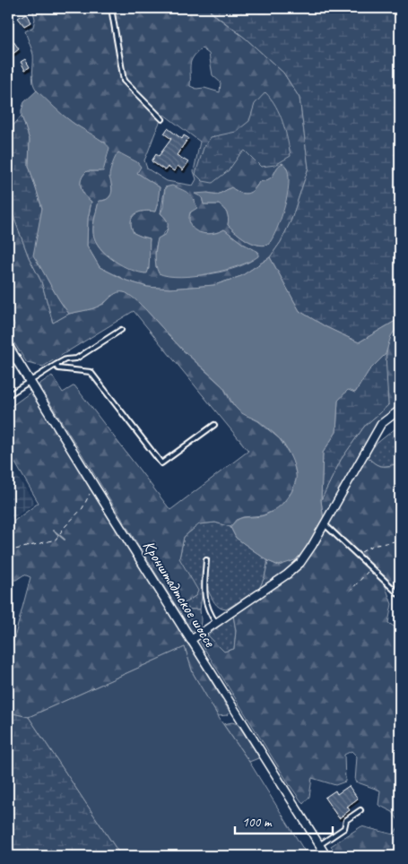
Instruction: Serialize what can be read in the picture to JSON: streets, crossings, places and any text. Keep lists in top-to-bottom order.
{
  "streets": {
    "street": ["Кронштадтское шоссе"]
  },
  "scale_bar": "100 m"
}
